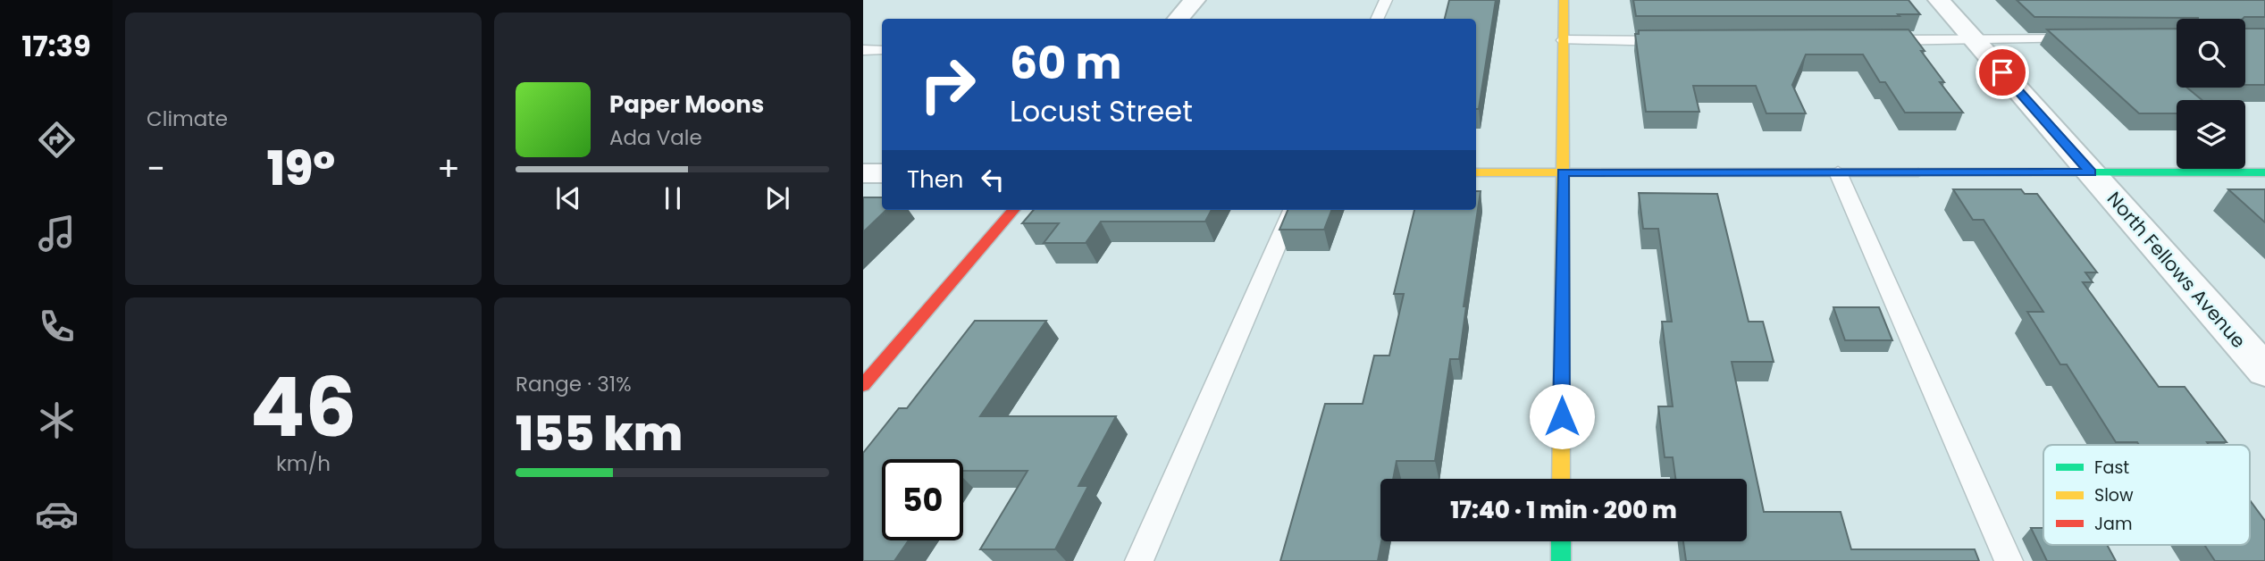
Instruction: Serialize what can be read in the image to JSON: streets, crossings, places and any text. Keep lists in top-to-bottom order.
{
  "streets": {
    "street": ["North Fellows Avenue"]
  },
  "legend": ["Fast", "Slow", "Jam"],
  "page": {
    "tabs": "17:39",
    "tile": [
      "Climate",
      ["46", "km/h"],
      ["Range · 31%", "155 km"]
    ],
    "turn": ["60 m", "Locust Street"],
    "song": ["Paper Moons", "Ada Vale"],
    "heat": ["−", "19°", "+"],
    "then": "Then",
    "limit": "50",
    "trip": "17:40 · 1 min · 200 m"
  }
}
